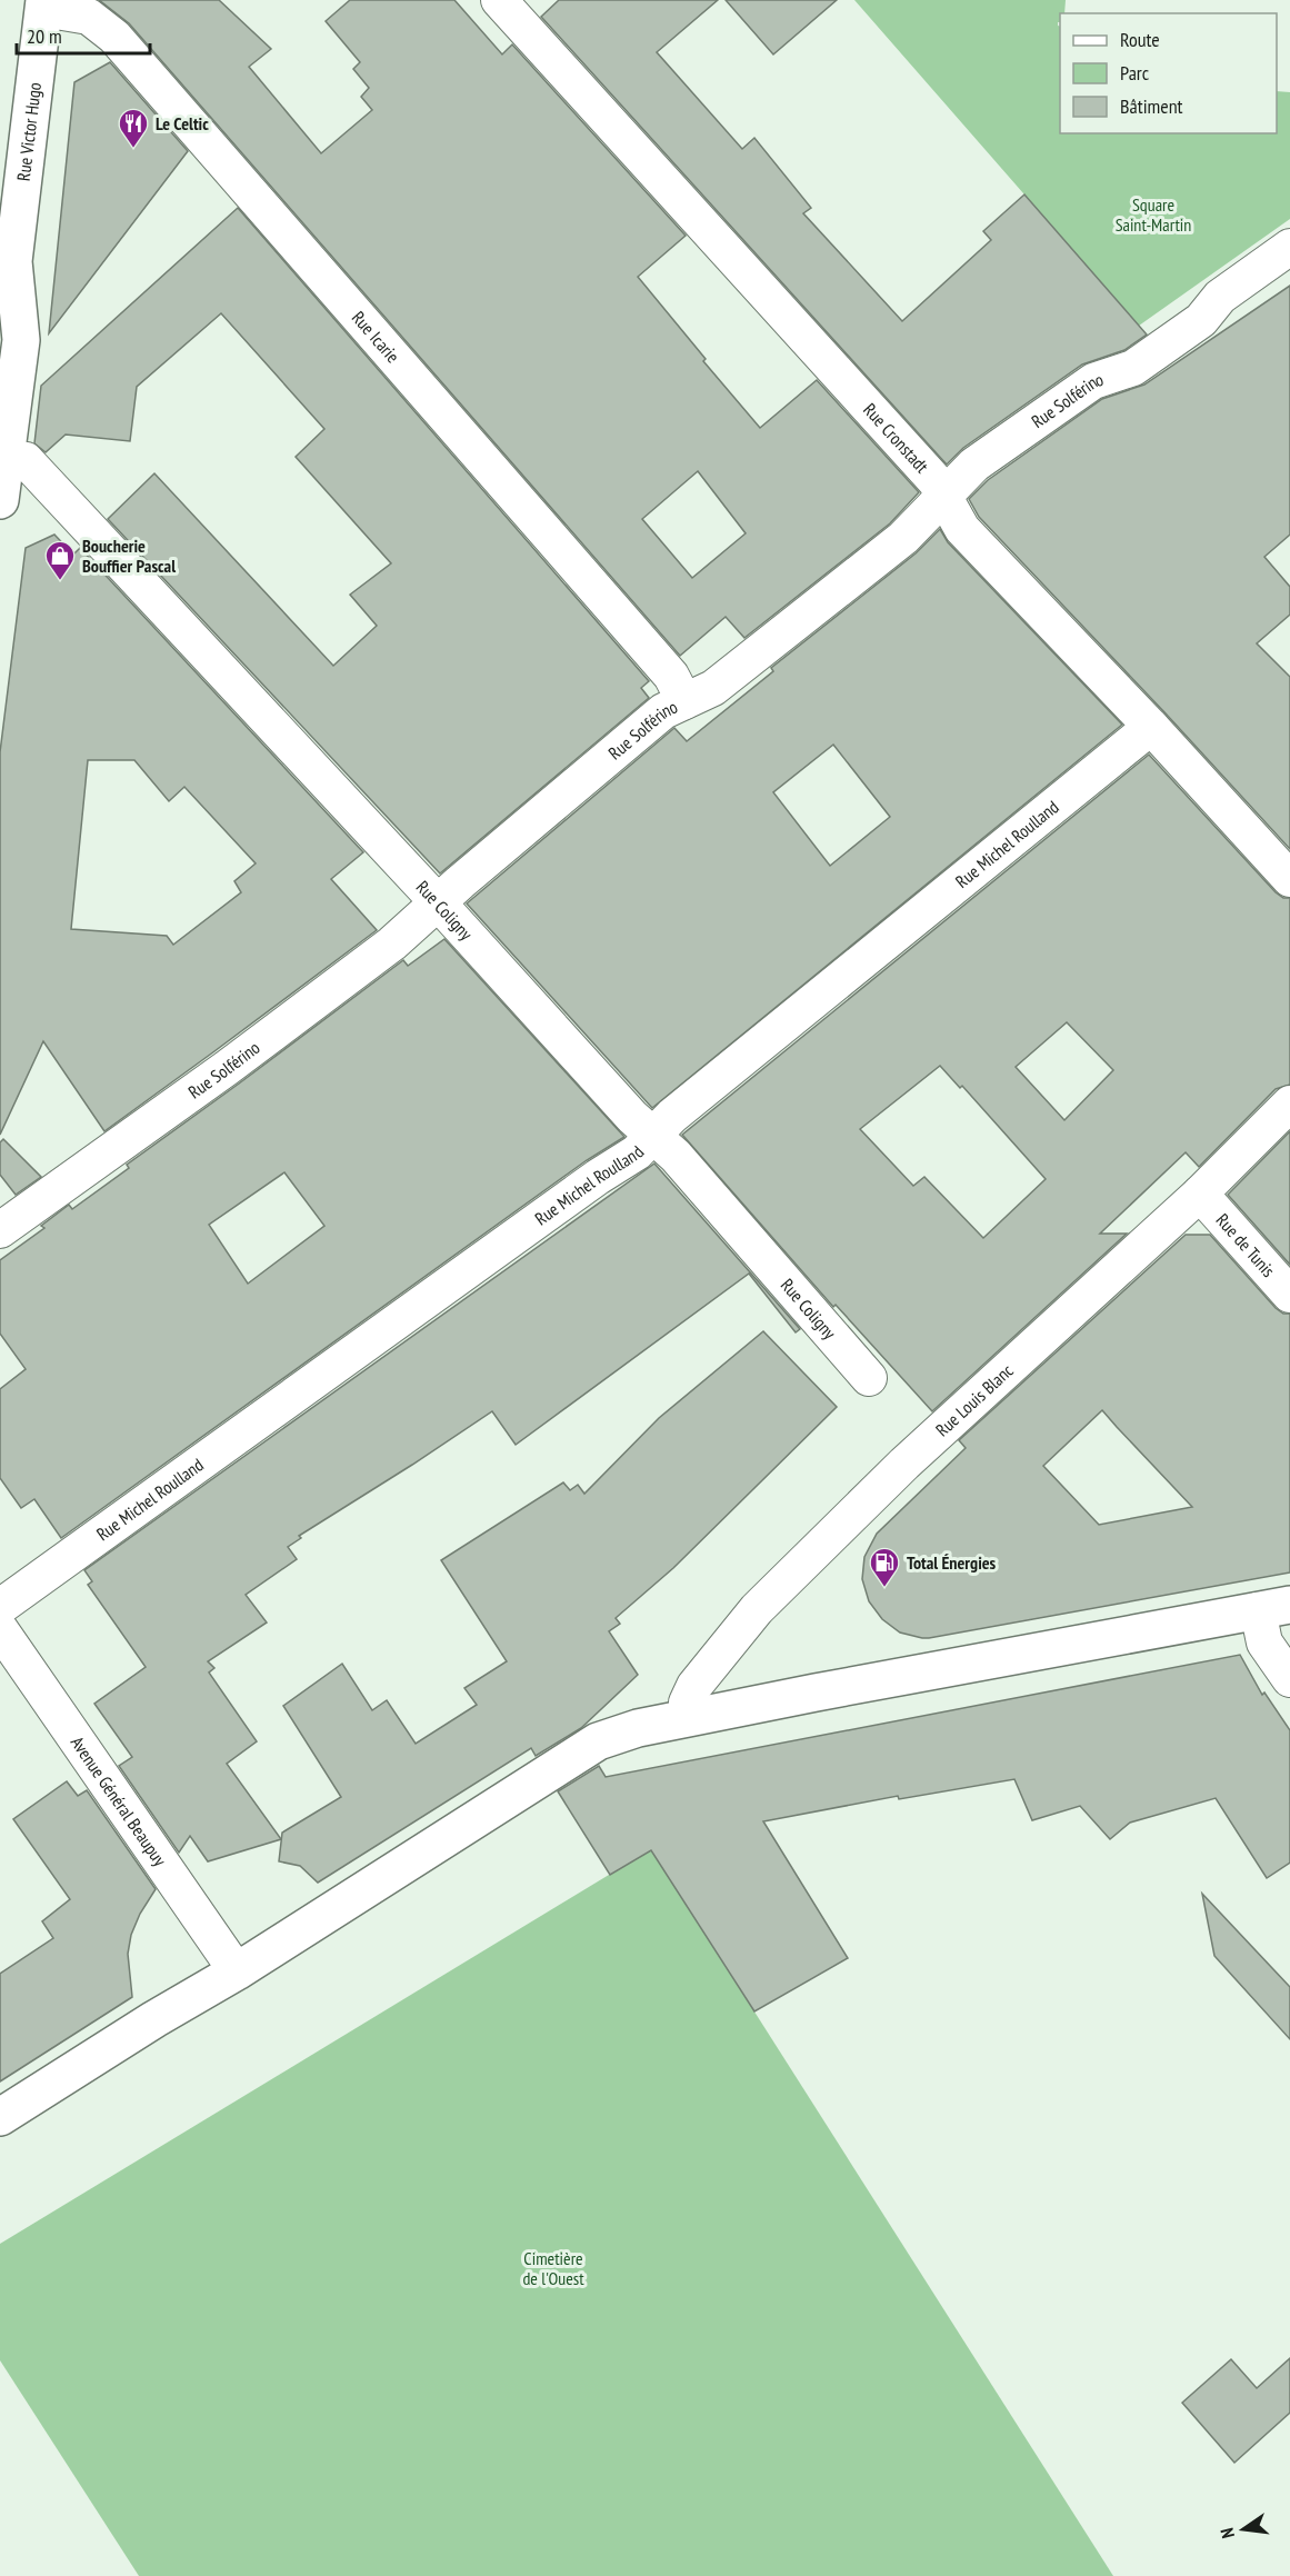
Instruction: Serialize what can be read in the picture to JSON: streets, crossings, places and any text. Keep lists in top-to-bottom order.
{
  "streets": {
    "street": [
      "Rue Victor Hugo",
      "Rue Icarie",
      "Rue Solférino",
      "Rue Cronstadt",
      "Rue Michel Roulland",
      "Rue Coligny",
      "Rue de Tunis",
      "Rue Louis Blanc",
      "Avenue Général Beaupuy"
    ]
  },
  "crossings": [
    ["Rue Victor Hugo", "Rue Icarie"],
    ["Rue Victor Hugo", "Rue Coligny"],
    ["Rue Icarie", "Rue Solférino"],
    ["Rue Solférino", "Rue Cronstadt"],
    ["Rue Solférino", "Rue Coligny"],
    ["Rue Cronstadt", "Rue Michel Roulland"],
    ["Rue Michel Roulland", "Rue Coligny"],
    ["Rue de Tunis", "Rue Louis Blanc"]
  ],
  "parks": ["Square Saint-Martin", "Cimetière de l'Ouest"],
  "places": {
    "restaurant": ["Le Celtic"],
    "shop": ["Boucherie Bouffier Pascal"],
    "fuel station": ["Total Énergies"]
  },
  "legend": ["Route", "Parc", "Bâtiment"],
  "scale_bar": "20 m",
  "north": "left"
}
